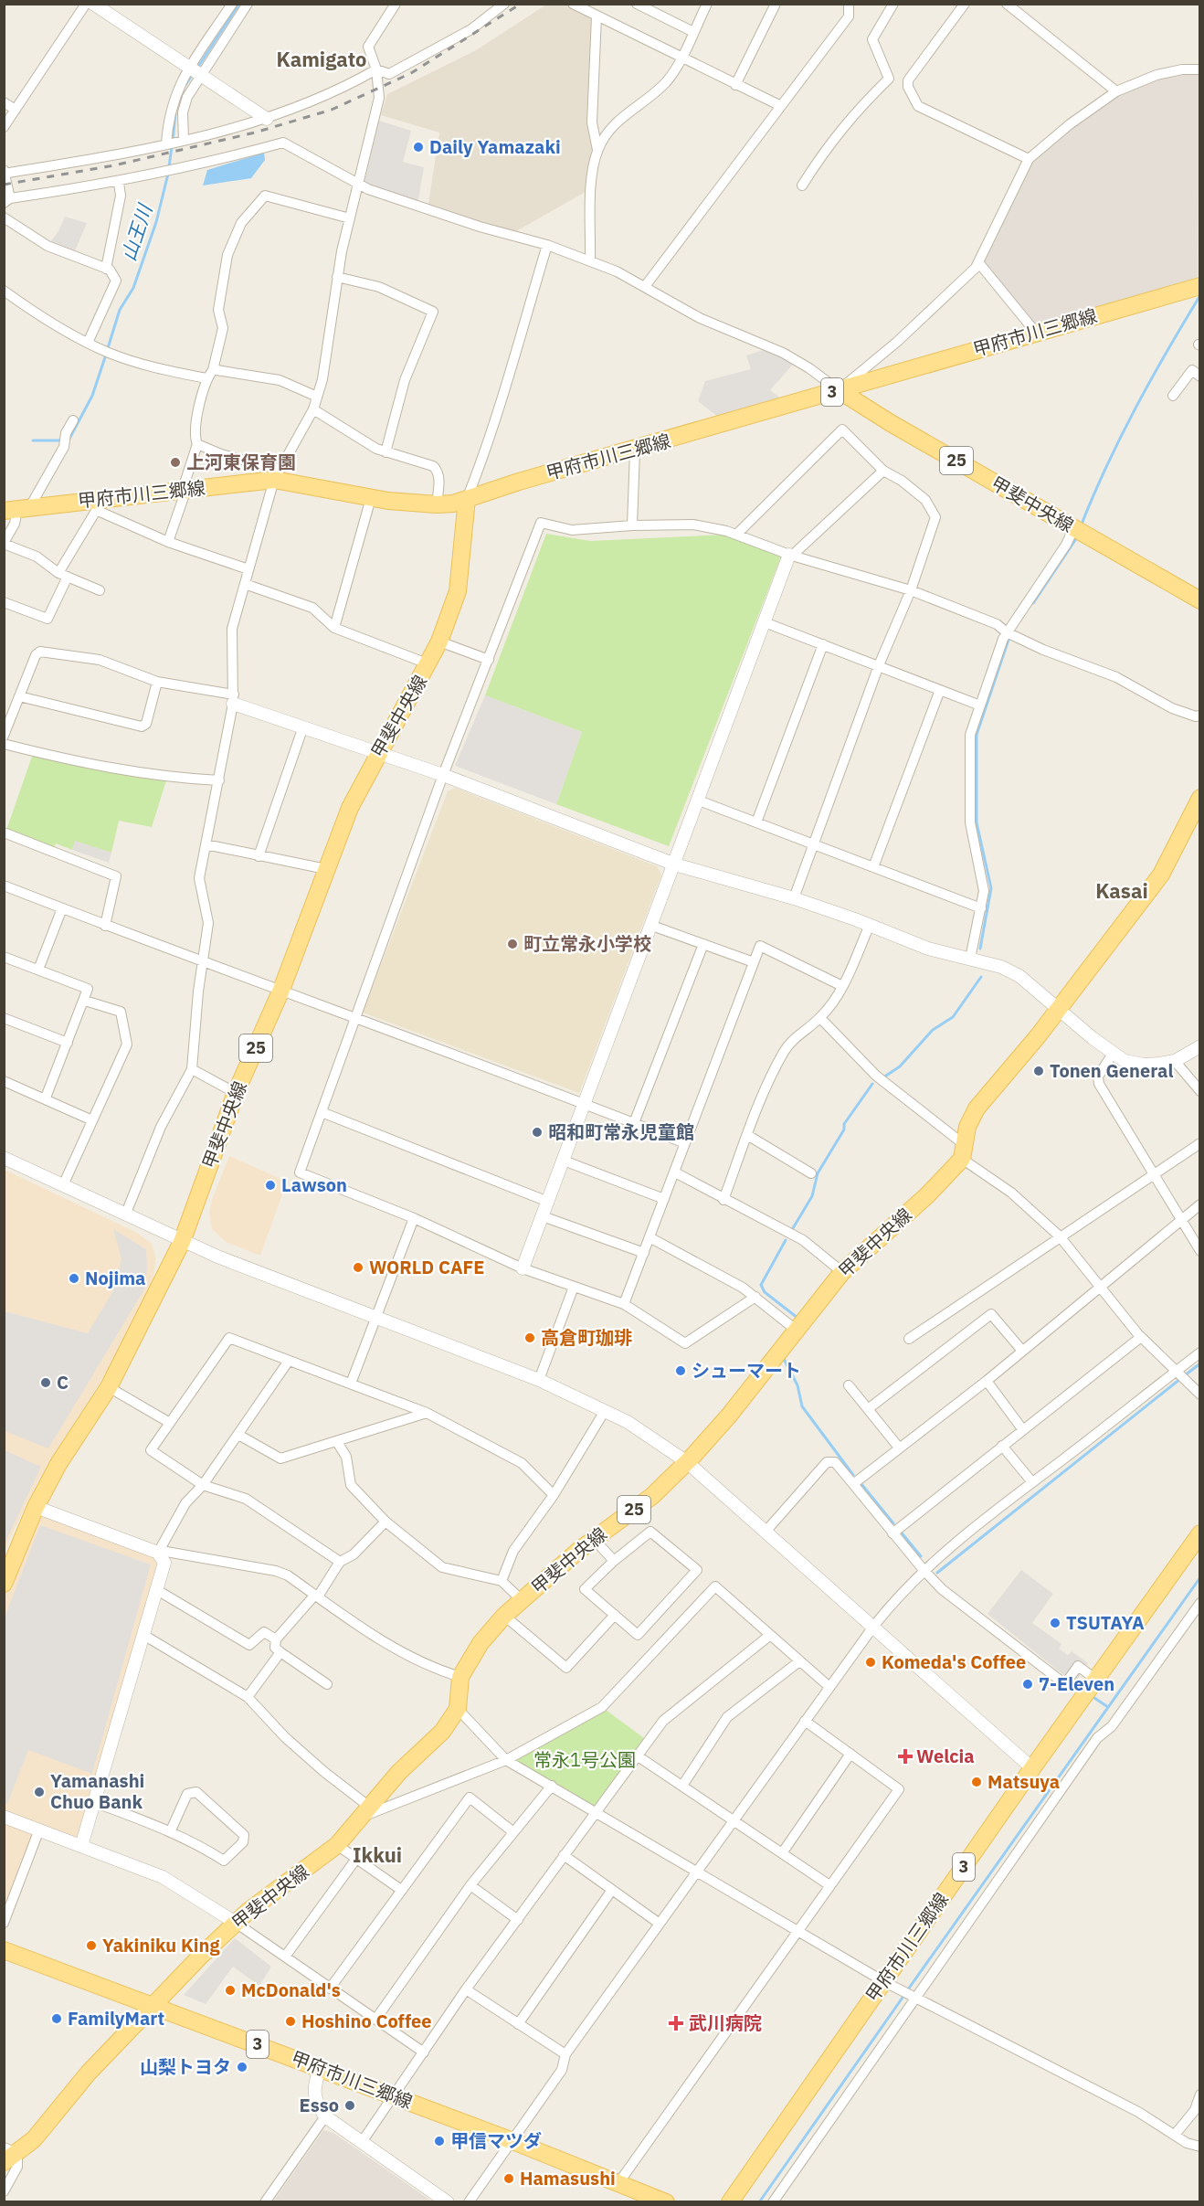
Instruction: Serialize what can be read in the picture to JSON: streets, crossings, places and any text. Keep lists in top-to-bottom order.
{
  "streets": {
    "main road": [
      "甲府市川三郷線",
      "3",
      "25",
      "甲斐中央線"
    ]
  },
  "crossings": [
    ["甲府市川三郷線", "甲斐中央線"]
  ],
  "districts": ["Kamigato", "Kasai", "Ikkui"],
  "water": ["山王川"],
  "parks": ["常永1号公園"],
  "places": {
    "other": [
      "Daily Yamazaki",
      "上河東保育園",
      "町立常永小学校",
      "Tonen General",
      "昭和町常永児童館",
      "Lawson",
      "WORLD CAFE",
      "Nojima",
      "高倉町珈琲",
      "シューマート",
      "C",
      "TSUTAYA",
      "Komeda's Coffee",
      "7-Eleven",
      "Matsuya",
      "Yamanashi Chuo Bank",
      "Yakiniku King",
      "McDonald's",
      "FamilyMart",
      "Hoshino Coffee",
      "山梨トヨタ",
      "Esso",
      "甲信マツダ",
      "Hamasushi"
    ],
    "health": ["Welcia", "武川病院"]
  }
}
